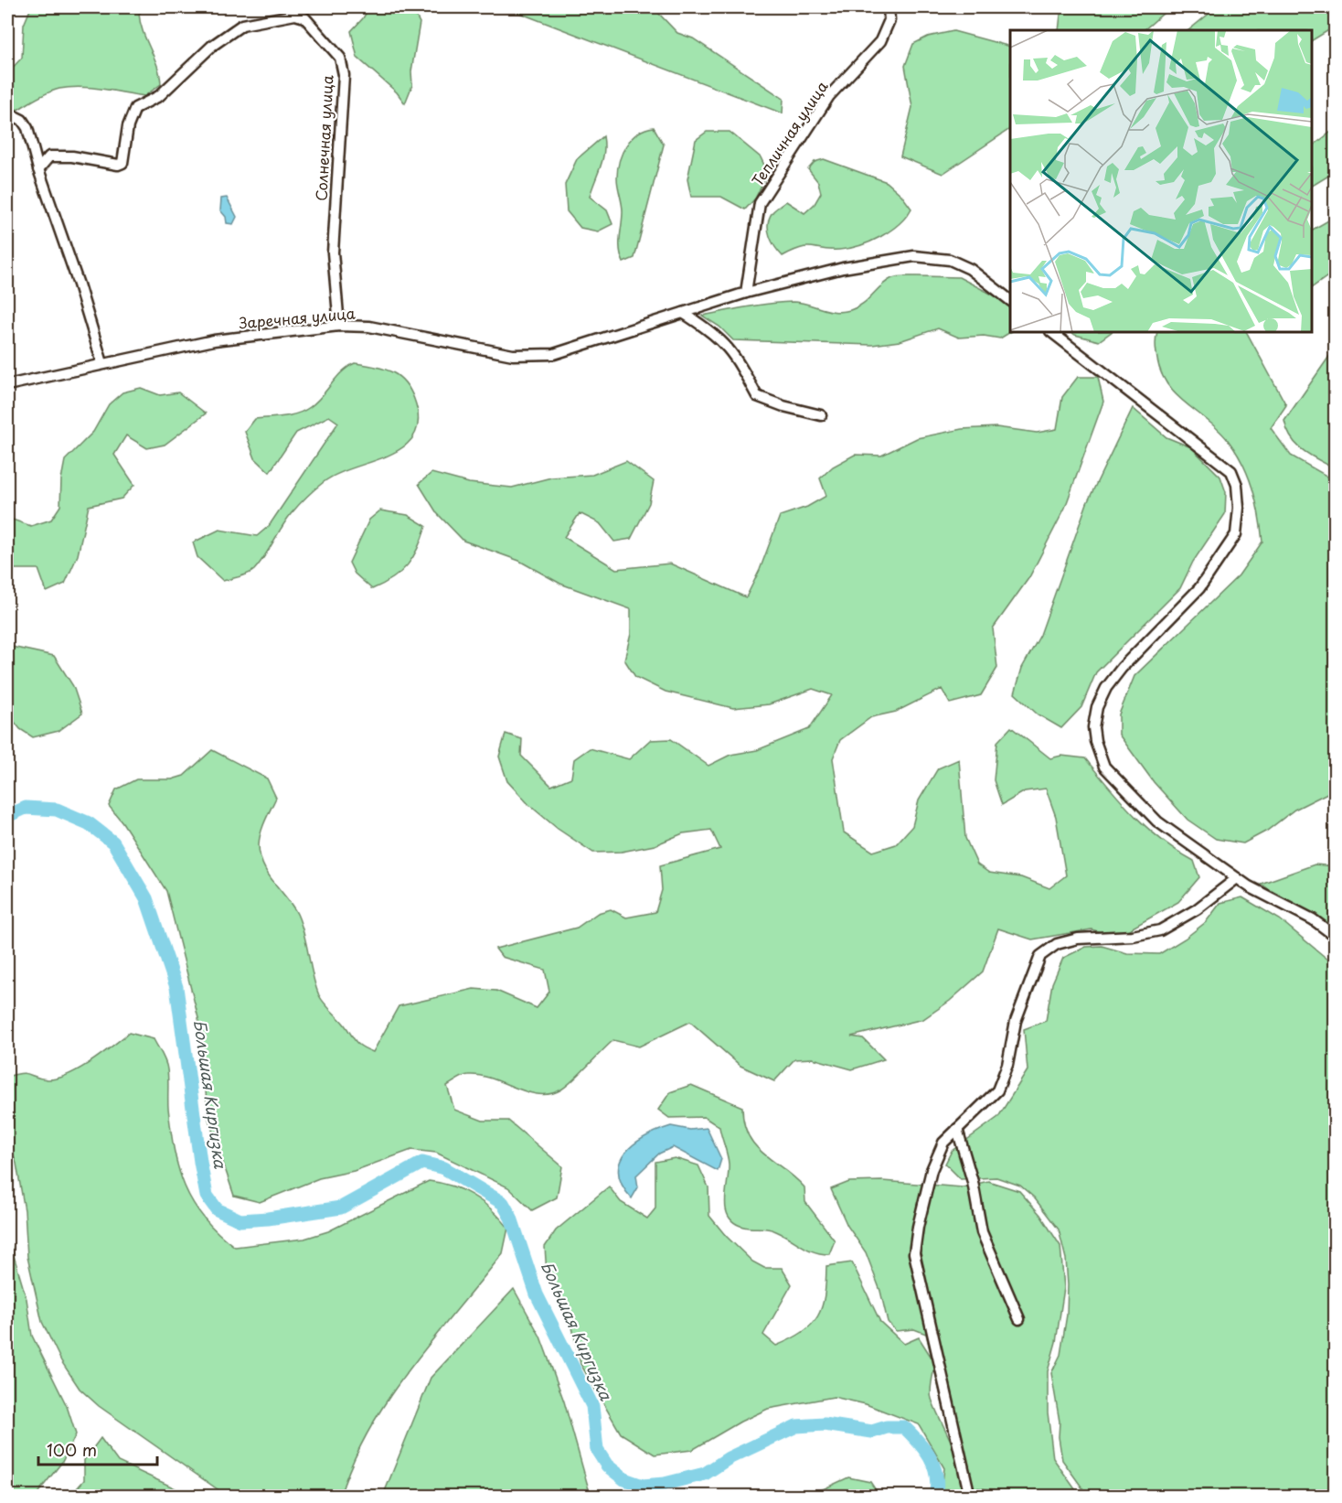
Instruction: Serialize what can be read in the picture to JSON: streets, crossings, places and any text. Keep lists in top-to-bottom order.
{
  "streets": {
    "street": ["Тепличная улица", "Солнечная улица", "Заречная улица"]
  },
  "crossings": [
    ["Тепличная улица", "Заречная улица"],
    ["Солнечная улица", "Заречная улица"]
  ],
  "water": ["Большая Киргизка"],
  "scale_bar": "100 m"
}
